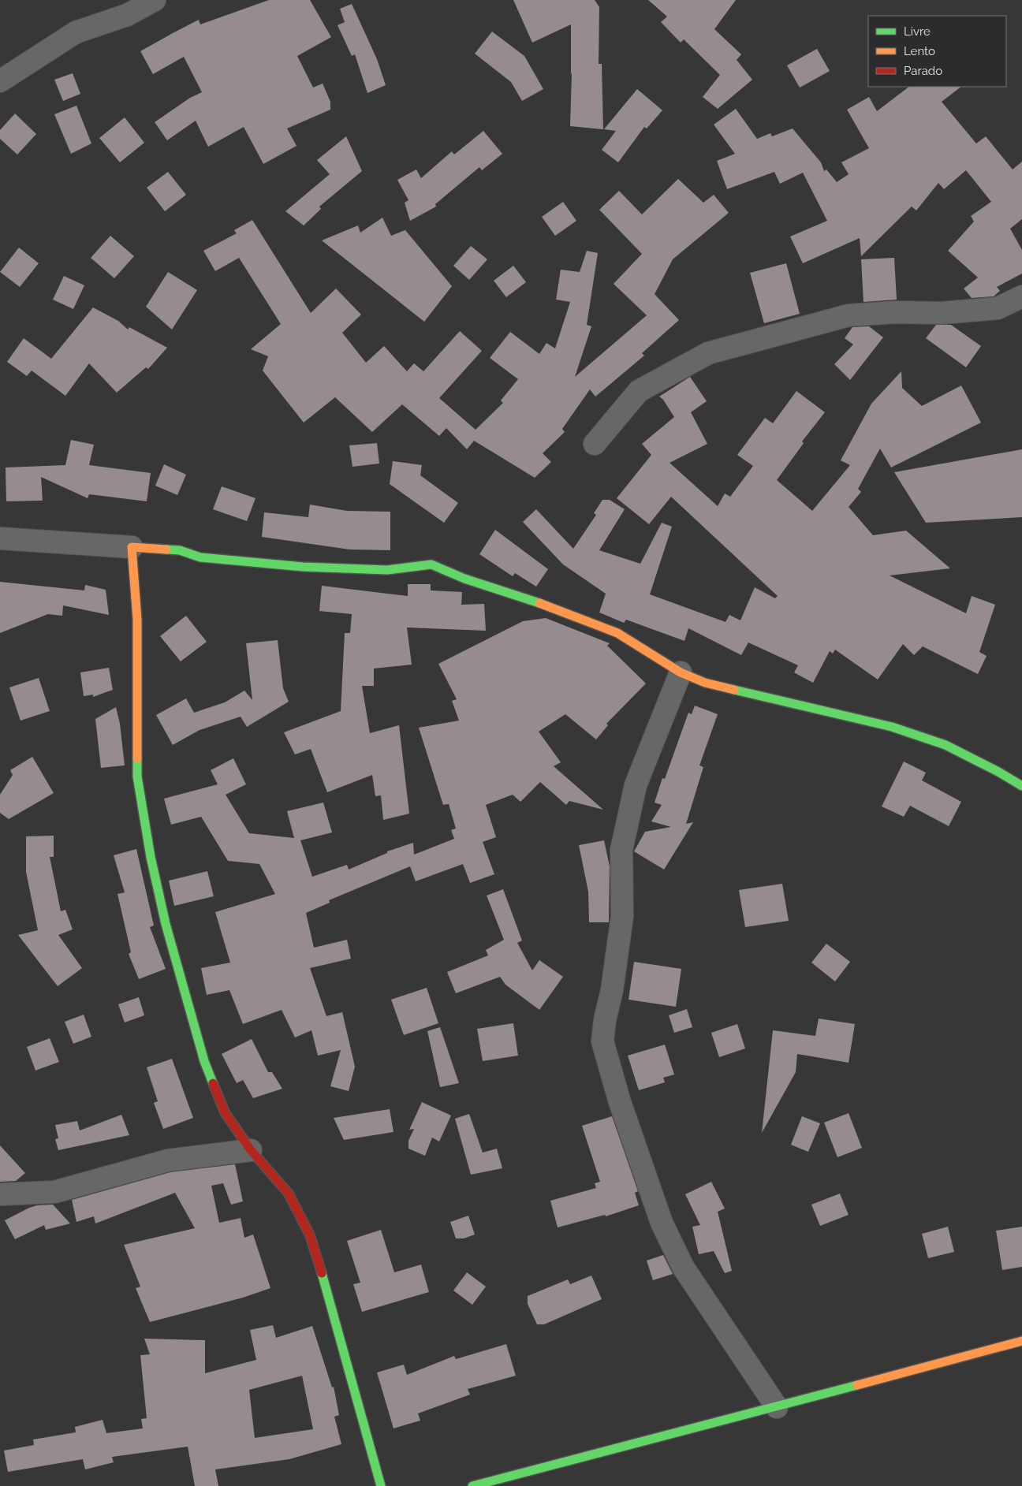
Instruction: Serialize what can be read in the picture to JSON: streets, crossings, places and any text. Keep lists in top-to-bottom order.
{
  "legend": ["Livre", "Lento", "Parado"]
}
